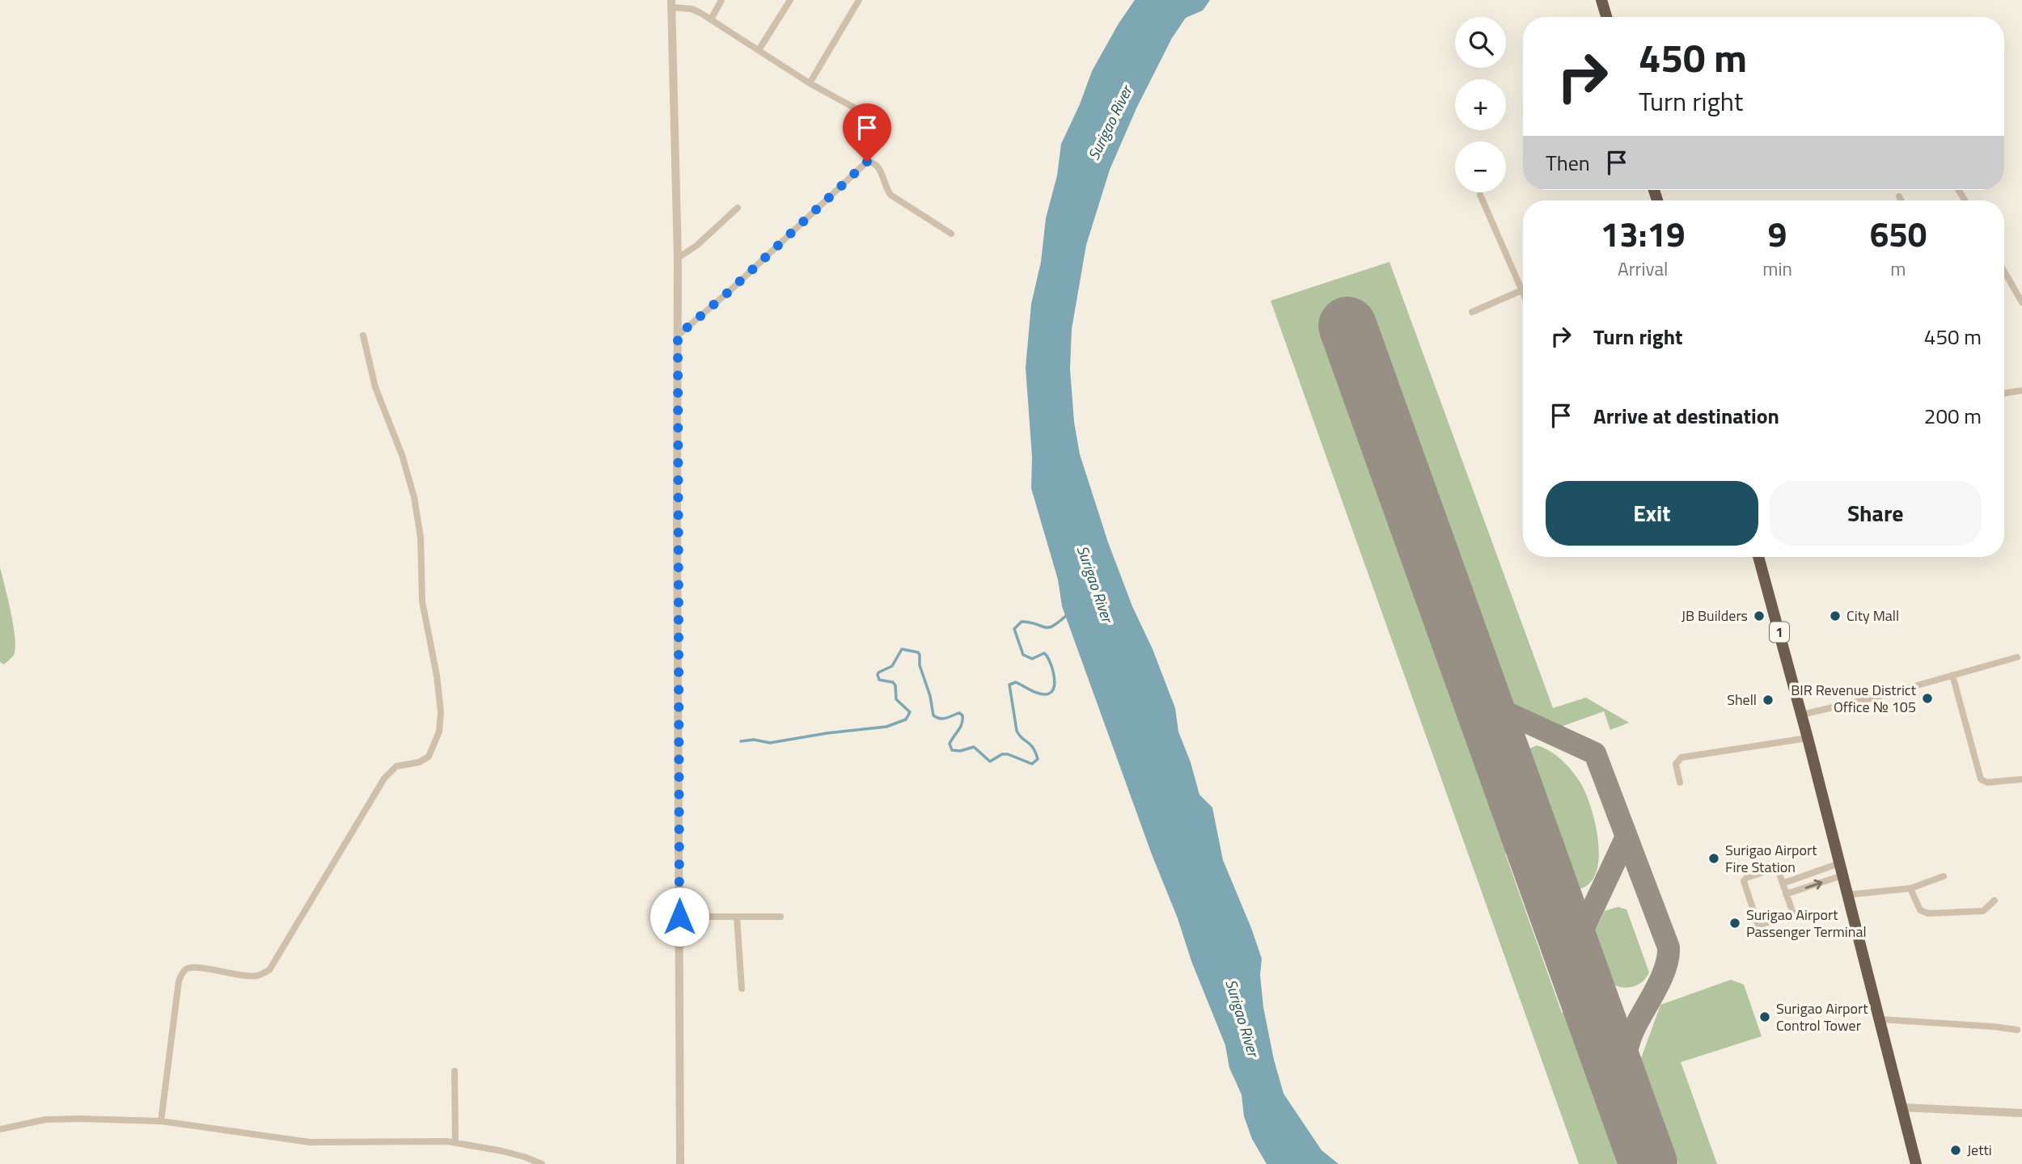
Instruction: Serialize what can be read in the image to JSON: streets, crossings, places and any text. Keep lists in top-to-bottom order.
{
  "streets": {
    "highway": ["1"]
  },
  "water": ["Surigao River"],
  "places": [
    "JB Builders",
    "City Mall",
    "BIR Revenue District Office № 105",
    "Shell",
    "Surigao Airport Fire Station",
    "Surigao Airport Passenger Terminal",
    "Surigao Airport Control Tower",
    "Jetti"
  ],
  "page": {
    "map_buttons": ["+", "−"],
    "turn": ["450 m", "Turn right"],
    "then": "Then",
    "eta": [
      "13:19",
      "Arrival",
      "9",
      "min",
      "650",
      "m"
    ],
    "list": [
      {
        "name": "Turn right",
        "value": "450 m"
      },
      {
        "name": "Arrive at destination",
        "value": "200 m"
      }
    ],
    "buttons": ["Exit", "Share"]
  }
}
